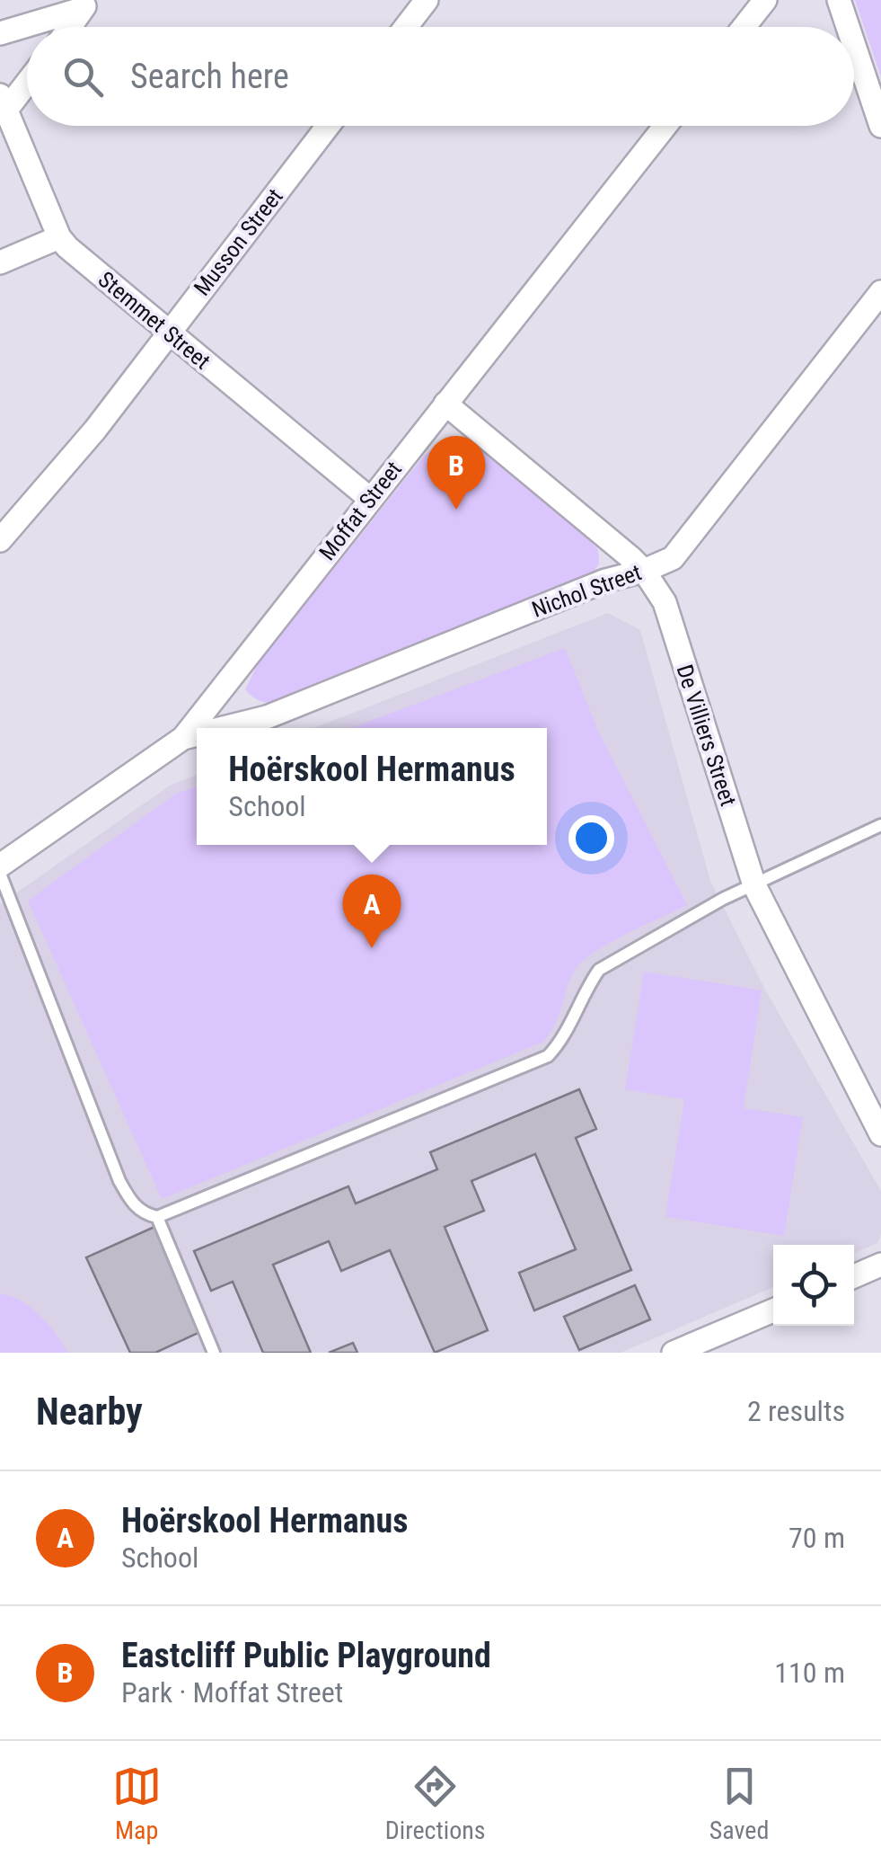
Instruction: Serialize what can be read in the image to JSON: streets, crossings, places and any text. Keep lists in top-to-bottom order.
{
  "streets": {
    "street": [
      "Musson Street",
      "Stemmet Street",
      "Moffat Street",
      "Nichol Street",
      "De Villiers Street"
    ]
  },
  "crossings": [
    ["Musson Street", "Stemmet Street"],
    ["Stemmet Street", "Moffat Street"],
    ["Moffat Street", "Nichol Street"],
    ["Moffat Street", "De Villiers Street"],
    ["Nichol Street", "De Villiers Street"]
  ],
  "page": {
    "search": "Search here",
    "pins": ["B", "A"],
    "popup": ["Hoërskool Hermanus", "School"],
    "heading": ["Nearby", "2 results"],
    "list": [
      {
        "mark": "A",
        "name": "Hoërskool Hermanus",
        "note": "School",
        "value": "70 m"
      },
      {
        "mark": "B",
        "name": "Eastcliff Public Playground",
        "note": "Park · Moffat Street",
        "value": "110 m"
      }
    ],
    "nav": ["Map", "Directions", "Saved"]
  }
}
